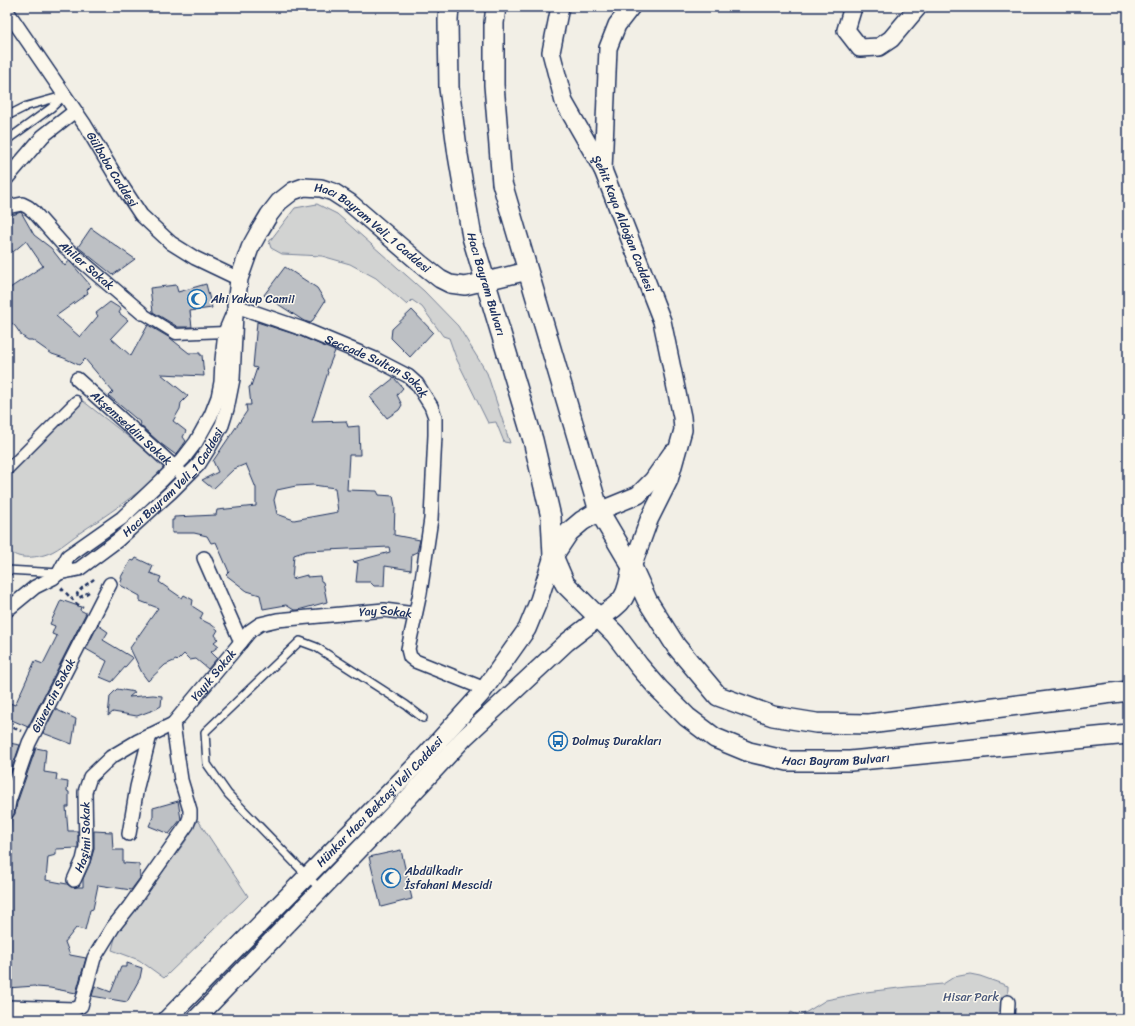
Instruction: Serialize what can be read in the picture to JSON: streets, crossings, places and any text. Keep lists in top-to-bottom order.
{
  "streets": {
    "main road": ["Hacı Bayram Bulvarı"],
    "street": [
      "Gülbaba Caddesi",
      "Şehit Kaya Aldoğan Caddesi",
      "Hacı Bayram Veli_1 Caddesi",
      "Ahiler Sokak",
      "Seccade Sultan Sokak",
      "Akşemseddin Sokak",
      "Yay Sokak",
      "Yayık Sokak",
      "Güvercin Sokak",
      "Hünkar Hacı Bektaşi Veli Caddesi",
      "Haşimi Sokak"
    ]
  },
  "crossings": [
    ["Gülbaba Caddesi", "Hacı Bayram Veli_1 Caddesi"],
    ["Hacı Bayram Veli_1 Caddesi", "Ahiler Sokak"],
    ["Hacı Bayram Veli_1 Caddesi", "Hacı Bayram Bulvarı"],
    ["Hacı Bayram Veli_1 Caddesi", "Seccade Sultan Sokak"],
    ["Hacı Bayram Veli_1 Caddesi", "Akşemseddin Sokak"],
    ["Hacı Bayram Bulvarı", "Hünkar Hacı Bektaşi Veli Caddesi"],
    ["Seccade Sultan Sokak", "Yay Sokak"],
    ["Yay Sokak", "Yayık Sokak"]
  ],
  "parks": ["Hisar Park"],
  "places": {
    "mosque": ["Ahi Yakup Camii", "Abdülkadir İsfahani Mescidi"],
    "bus stop": ["Dolmuş Durakları"]
  }
}
